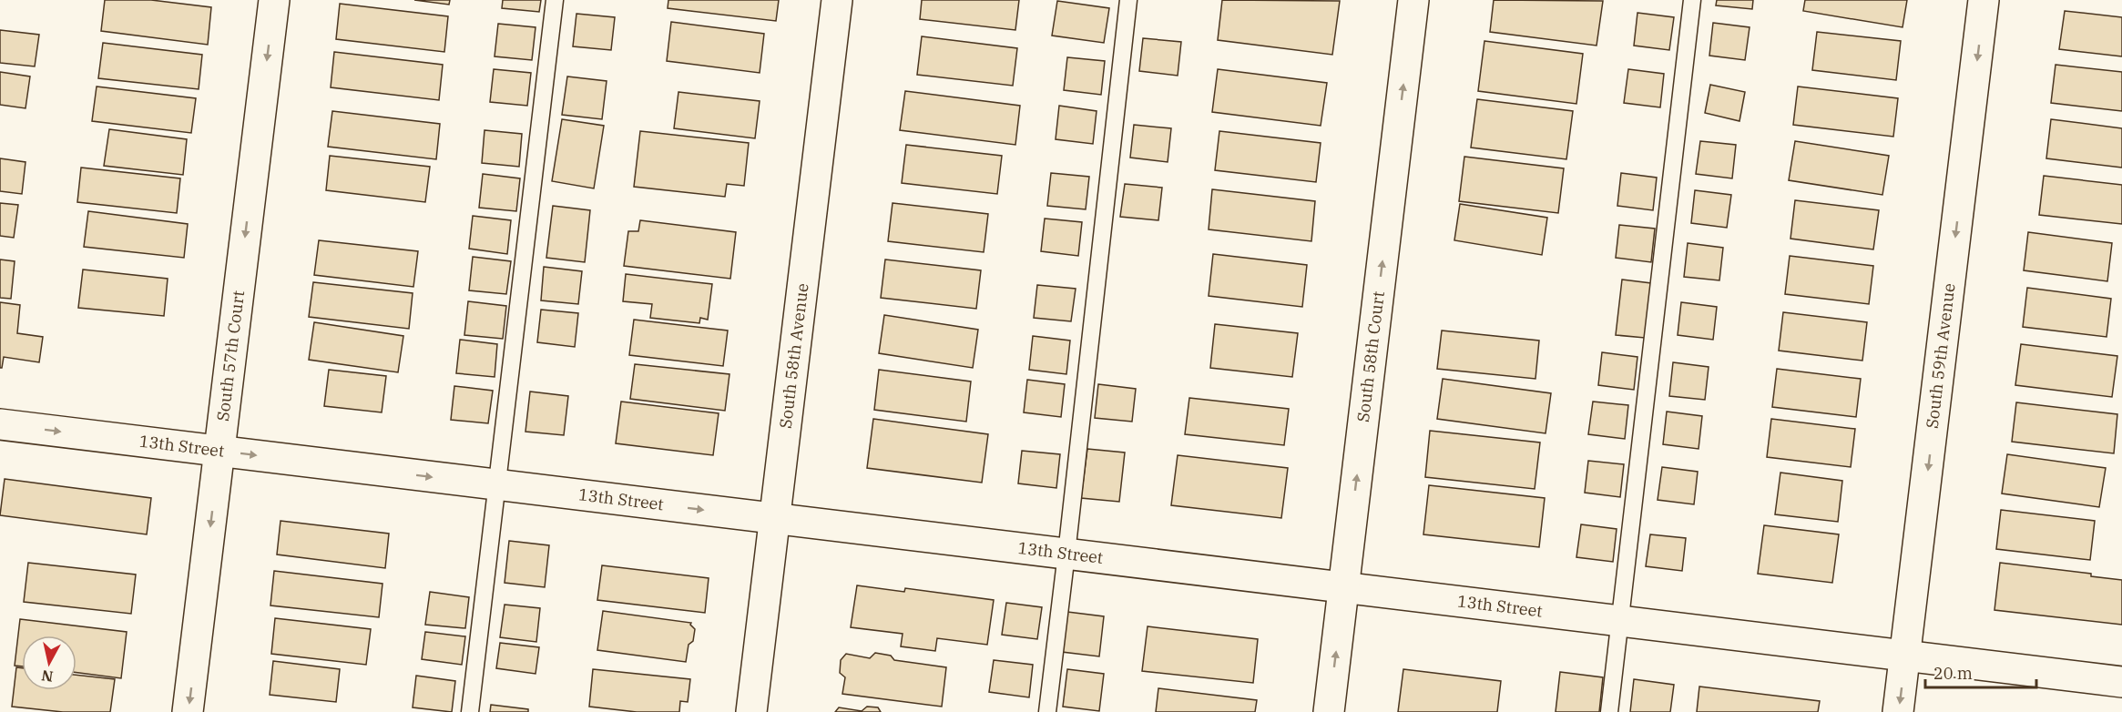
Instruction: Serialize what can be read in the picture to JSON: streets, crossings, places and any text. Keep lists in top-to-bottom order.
{
  "streets": {
    "street": [
      "South 57th Court",
      "South 58th Avenue",
      "South 58th Court",
      "South 59th Avenue",
      "13th Street"
    ]
  },
  "crossings": [
    ["South 57th Court", "13th Street"],
    ["South 58th Avenue", "13th Street"],
    ["South 58th Court", "13th Street"],
    ["South 59th Avenue", "13th Street"]
  ],
  "one_way": [
    "South 57th Court",
    "South 58th Court",
    "South 59th Avenue",
    "13th Street"
  ],
  "scale_bar": "20 m",
  "north": "bottom"
}
